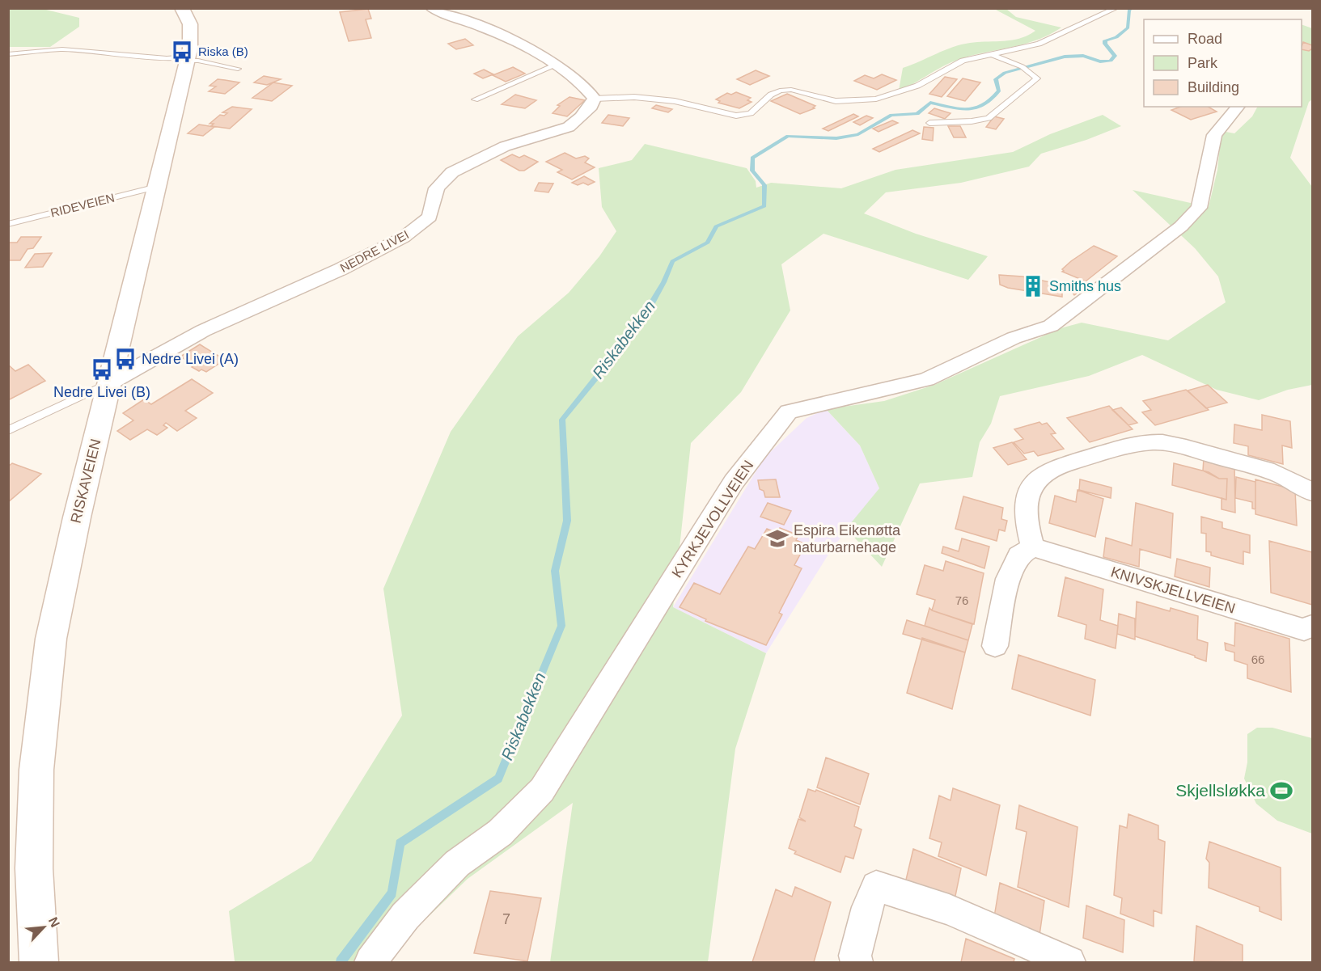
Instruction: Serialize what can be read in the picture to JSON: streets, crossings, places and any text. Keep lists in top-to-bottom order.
{
  "streets": {
    "main road": ["RISKAVEIEN"],
    "street": ["NEDRE LIVEI", "KYRKJEVOLLVEIEN", "KNIVSKJELLVEIEN"],
    "lane": ["RIDEVEIEN"]
  },
  "crossings": [
    ["RIDEVEIEN", "RISKAVEIEN"],
    ["NEDRE LIVEI", "RISKAVEIEN"]
  ],
  "water": ["Riskabekken"],
  "places": {
    "bus stop": ["Riska (B)", "Nedre Livei (A)", "Nedre Livei (B)"],
    "building": ["Smiths hus"],
    "school or university": ["Espira Eikenøtta naturbarnehage"],
    "sports": ["Skjellsløkka"]
  },
  "house_numbers": ["76", "66", "7"],
  "legend": ["Road", "Park", "Building"],
  "north": "top right"
}
